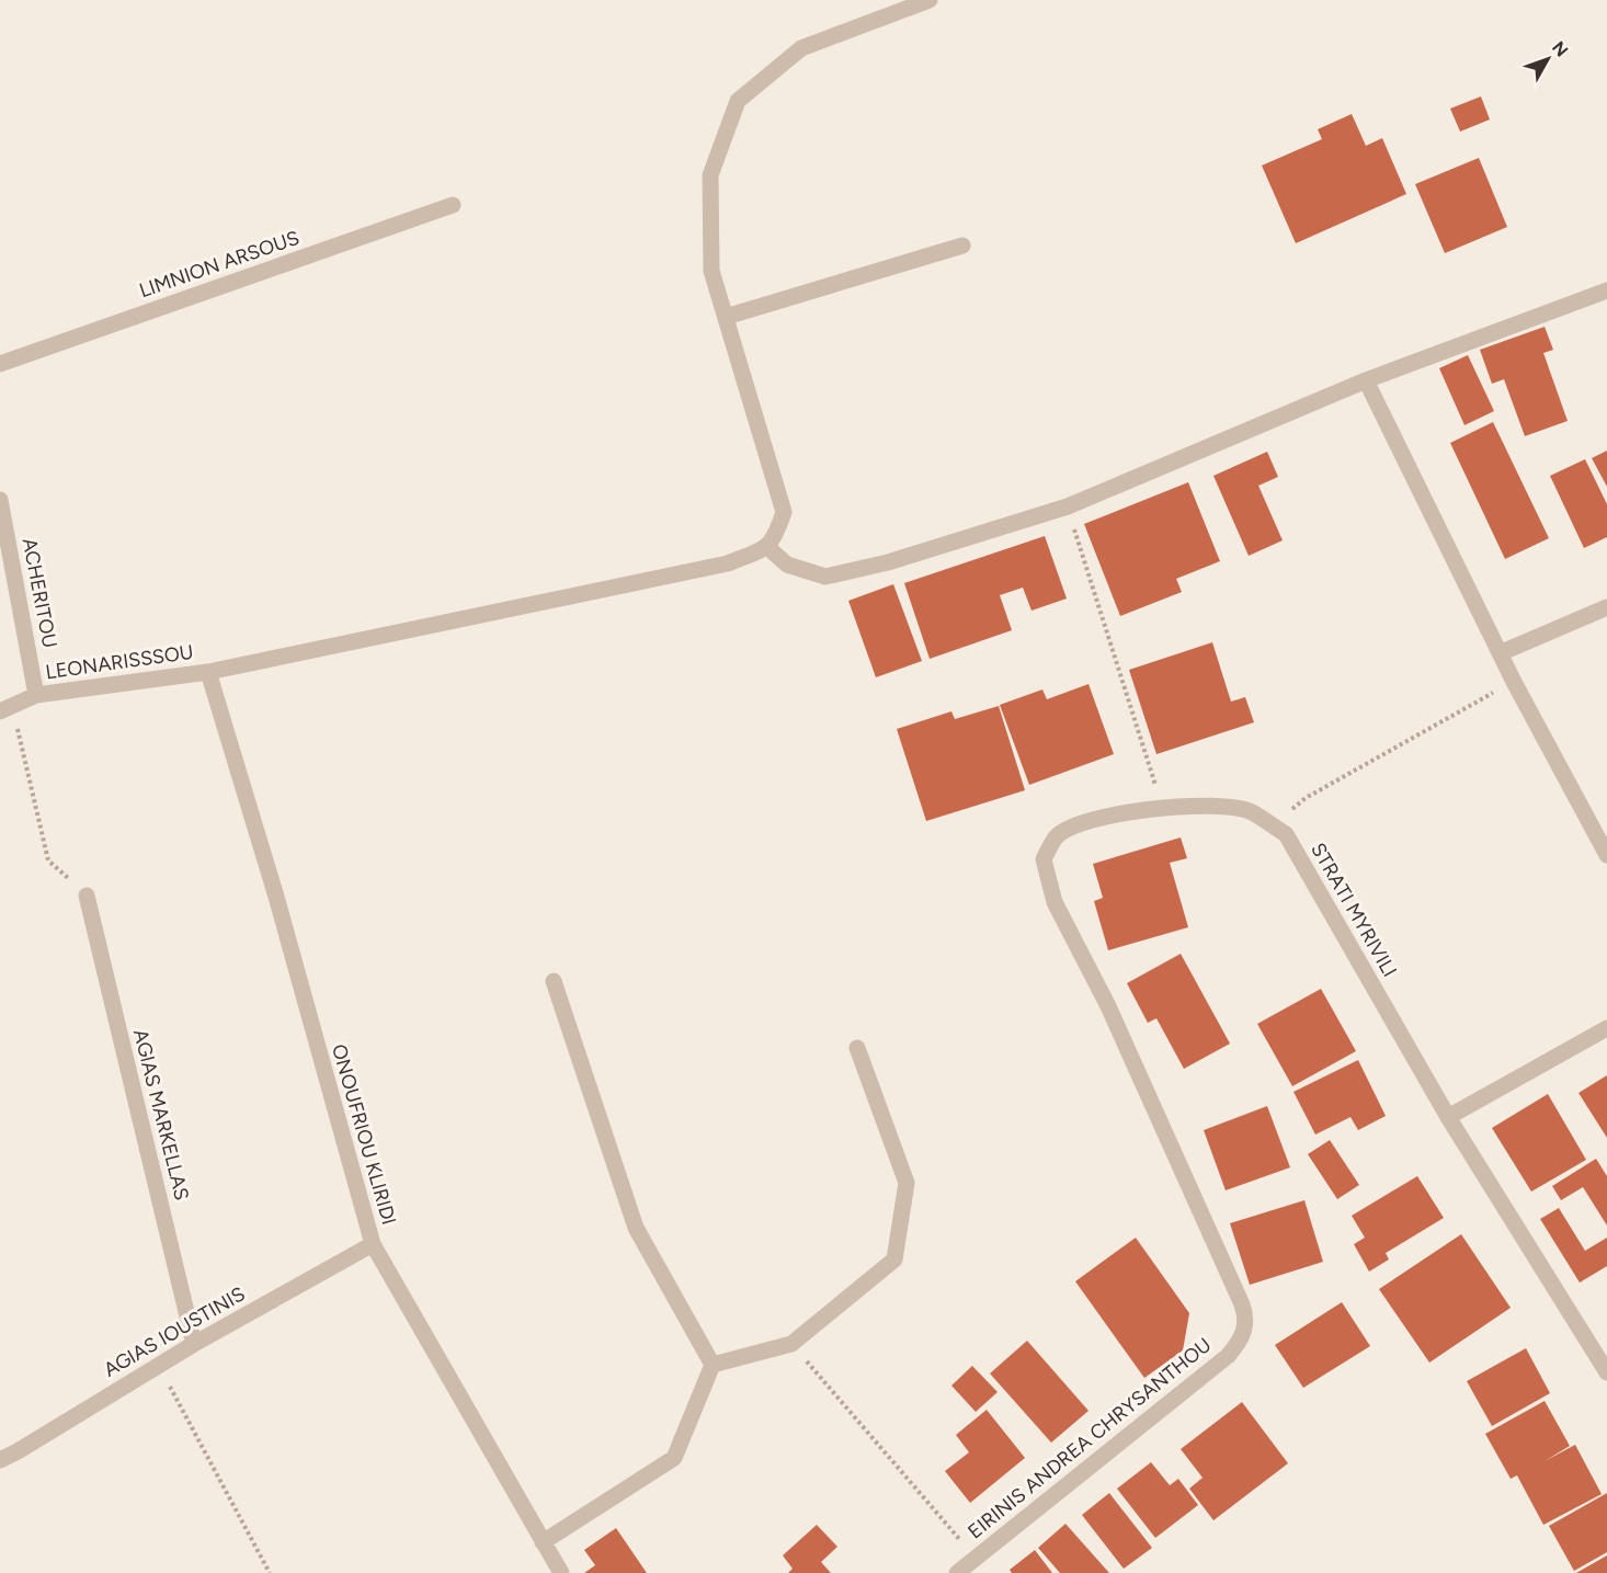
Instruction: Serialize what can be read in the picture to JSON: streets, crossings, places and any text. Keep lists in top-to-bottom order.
{
  "streets": {
    "street": [
      "LIMNION ARSOUS",
      "ACHERITOU",
      "LEONARISSSOU",
      "STRATI MYRIVILI",
      "AGIAS MARKELLAS",
      "ONOUFRIOU KLIRIDI",
      "AGIAS IOUSTINIS",
      "EIRINIS ANDREA CHRYSANTHOU"
    ]
  },
  "crossings": [
    ["ACHERITOU", "LEONARISSSOU"],
    ["LEONARISSSOU", "ONOUFRIOU KLIRIDI"],
    ["STRATI MYRIVILI", "EIRINIS ANDREA CHRYSANTHOU"],
    ["AGIAS MARKELLAS", "AGIAS IOUSTINIS"],
    ["ONOUFRIOU KLIRIDI", "AGIAS IOUSTINIS"]
  ],
  "north": "top right"
}
